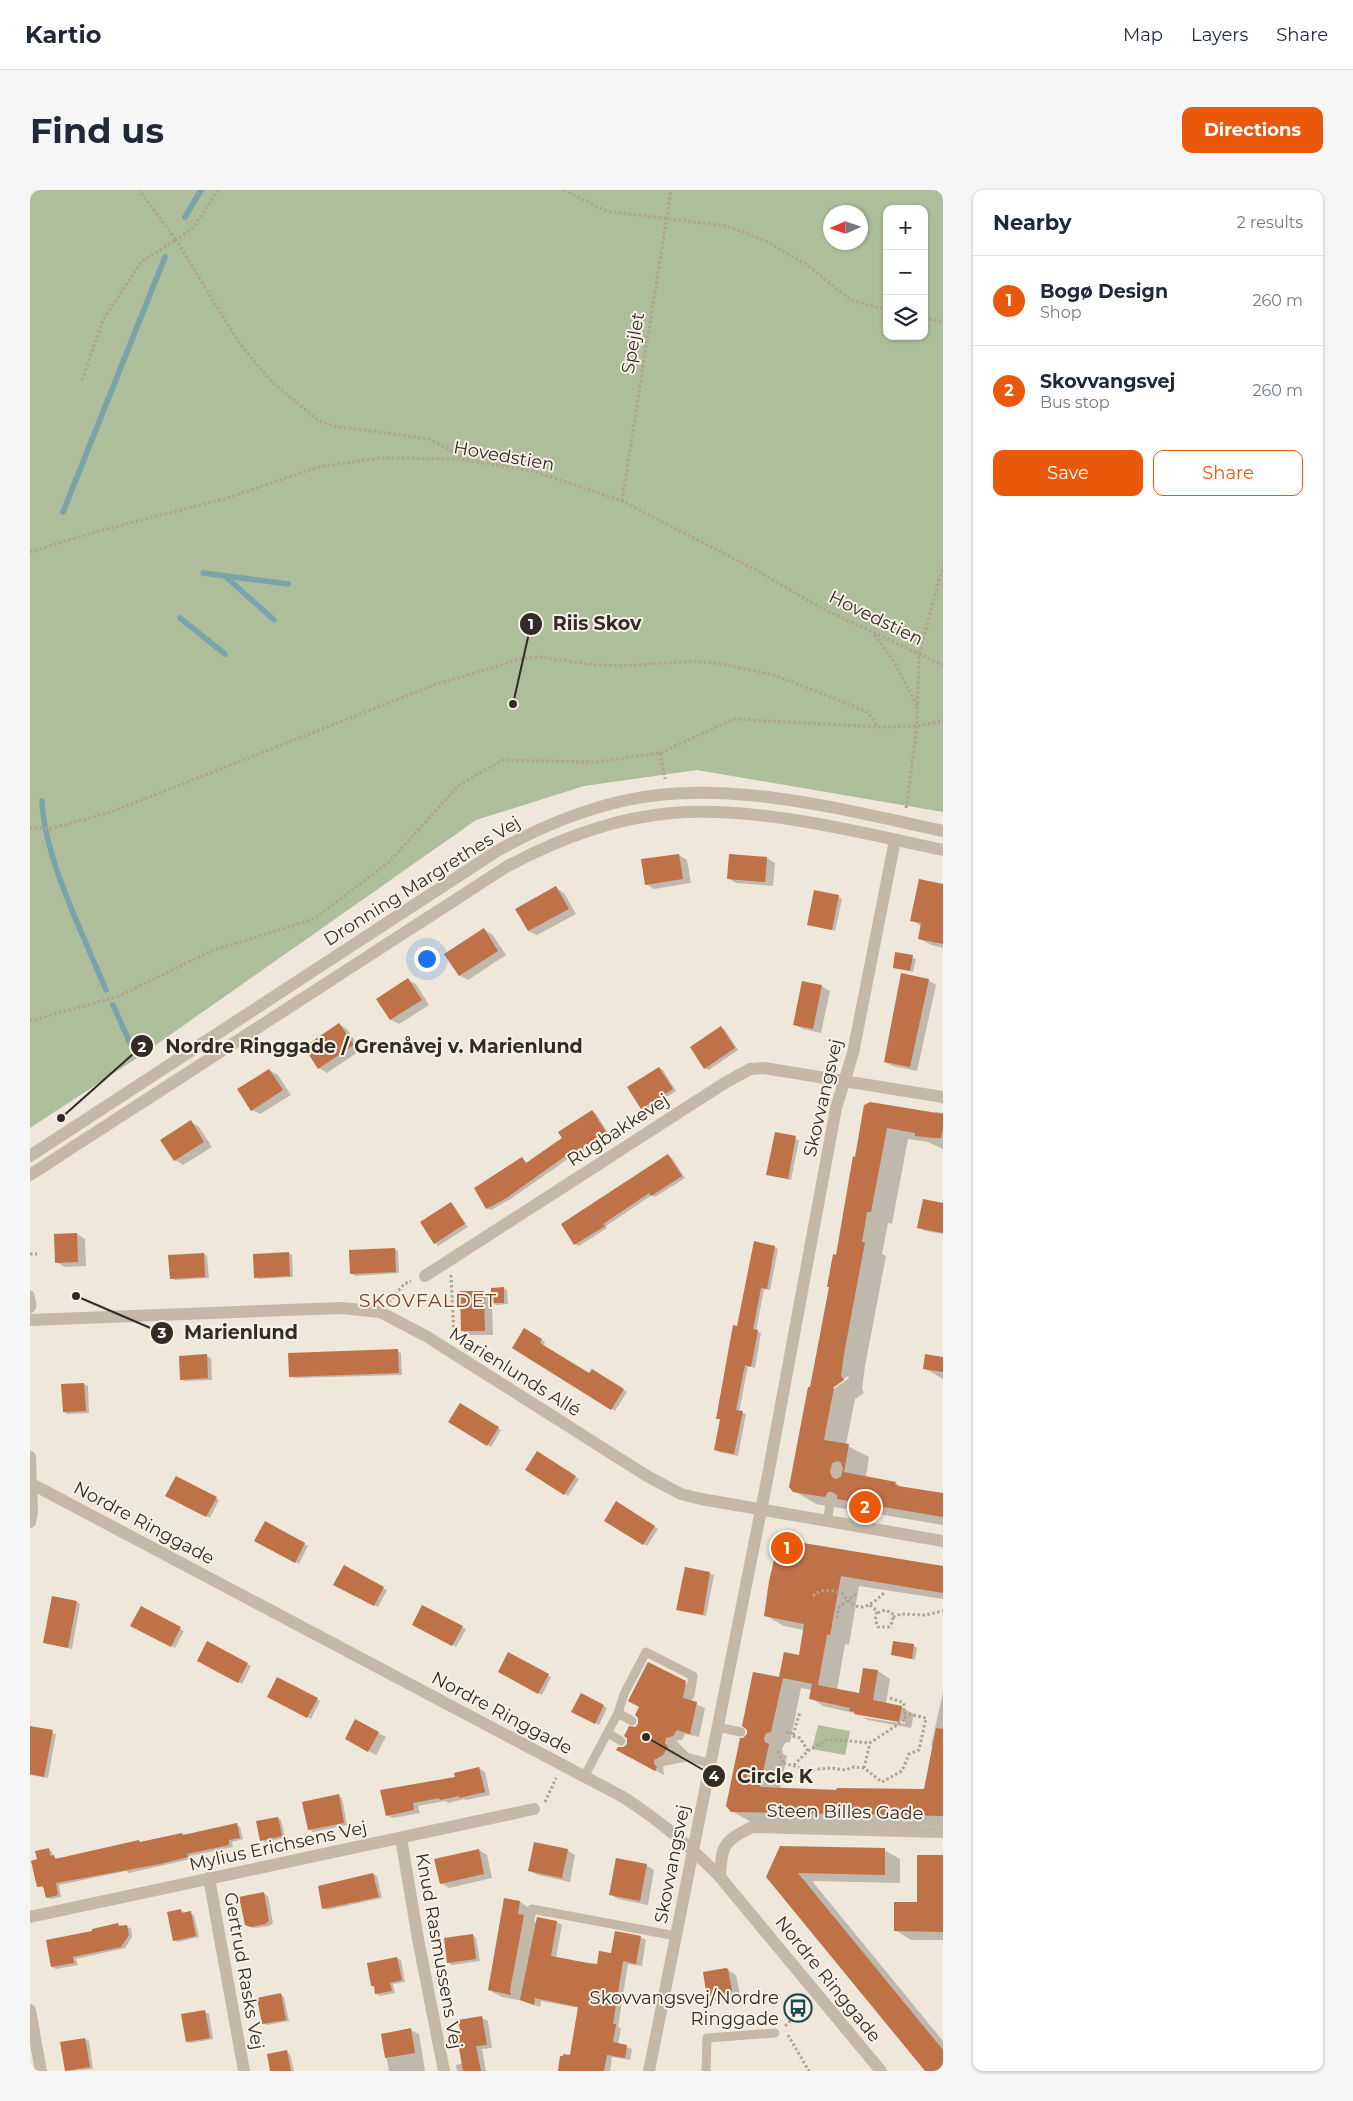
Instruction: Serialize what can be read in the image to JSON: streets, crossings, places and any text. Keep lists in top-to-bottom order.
{
  "streets": {
    "street": [
      "Dronning Margrethes Vej",
      "Skovvangsvej",
      "Rugbakkevej",
      "Marienlunds Allé",
      "Nordre Ringgade",
      "Steen Billes Gade",
      "Mylius Erichsens Vej",
      "Knud Rasmussens Vej",
      "Gertrud Rasks Vej"
    ],
    "path": ["Spejlet", "Hovedstien"]
  },
  "crossings": [
    ["Spejlet", "Hovedstien"],
    ["Dronning Margrethes Vej", "Skovvangsvej"],
    ["Skovvangsvej", "Rugbakkevej"],
    ["Skovvangsvej", "Marienlunds Allé"],
    ["Skovvangsvej", "Nordre Ringgade"],
    ["Nordre Ringgade", "Steen Billes Gade"],
    ["Mylius Erichsens Vej", "Knud Rasmussens Vej"],
    ["Mylius Erichsens Vej", "Gertrud Rasks Vej"]
  ],
  "districts": ["SKOVFALDET"],
  "places": {
    "other": [
      "Riis Skov",
      "Nordre Ringgade / Grenåvej v. Marienlund",
      "Marienlund",
      "Circle K"
    ],
    "bus stop": ["Skovvangsvej/Nordre Ringgade"]
  },
  "north": "left",
  "page": {
    "header": "Kartio",
    "nav": ["Map", "Layers", "Share"],
    "buttons": [
      "Directions",
      ["Save", "Share"]
    ],
    "title": "Find us",
    "heading": ["Nearby", "2 results"],
    "map_buttons": ["+", "−"],
    "list": [
      {
        "mark": "1",
        "name": "Bogø Design",
        "note": "Shop",
        "value": "260 m"
      },
      {
        "mark": "2",
        "name": "Skovvangsvej",
        "note": "Bus stop",
        "value": "260 m"
      }
    ],
    "pins": ["2", "1"]
  }
}
